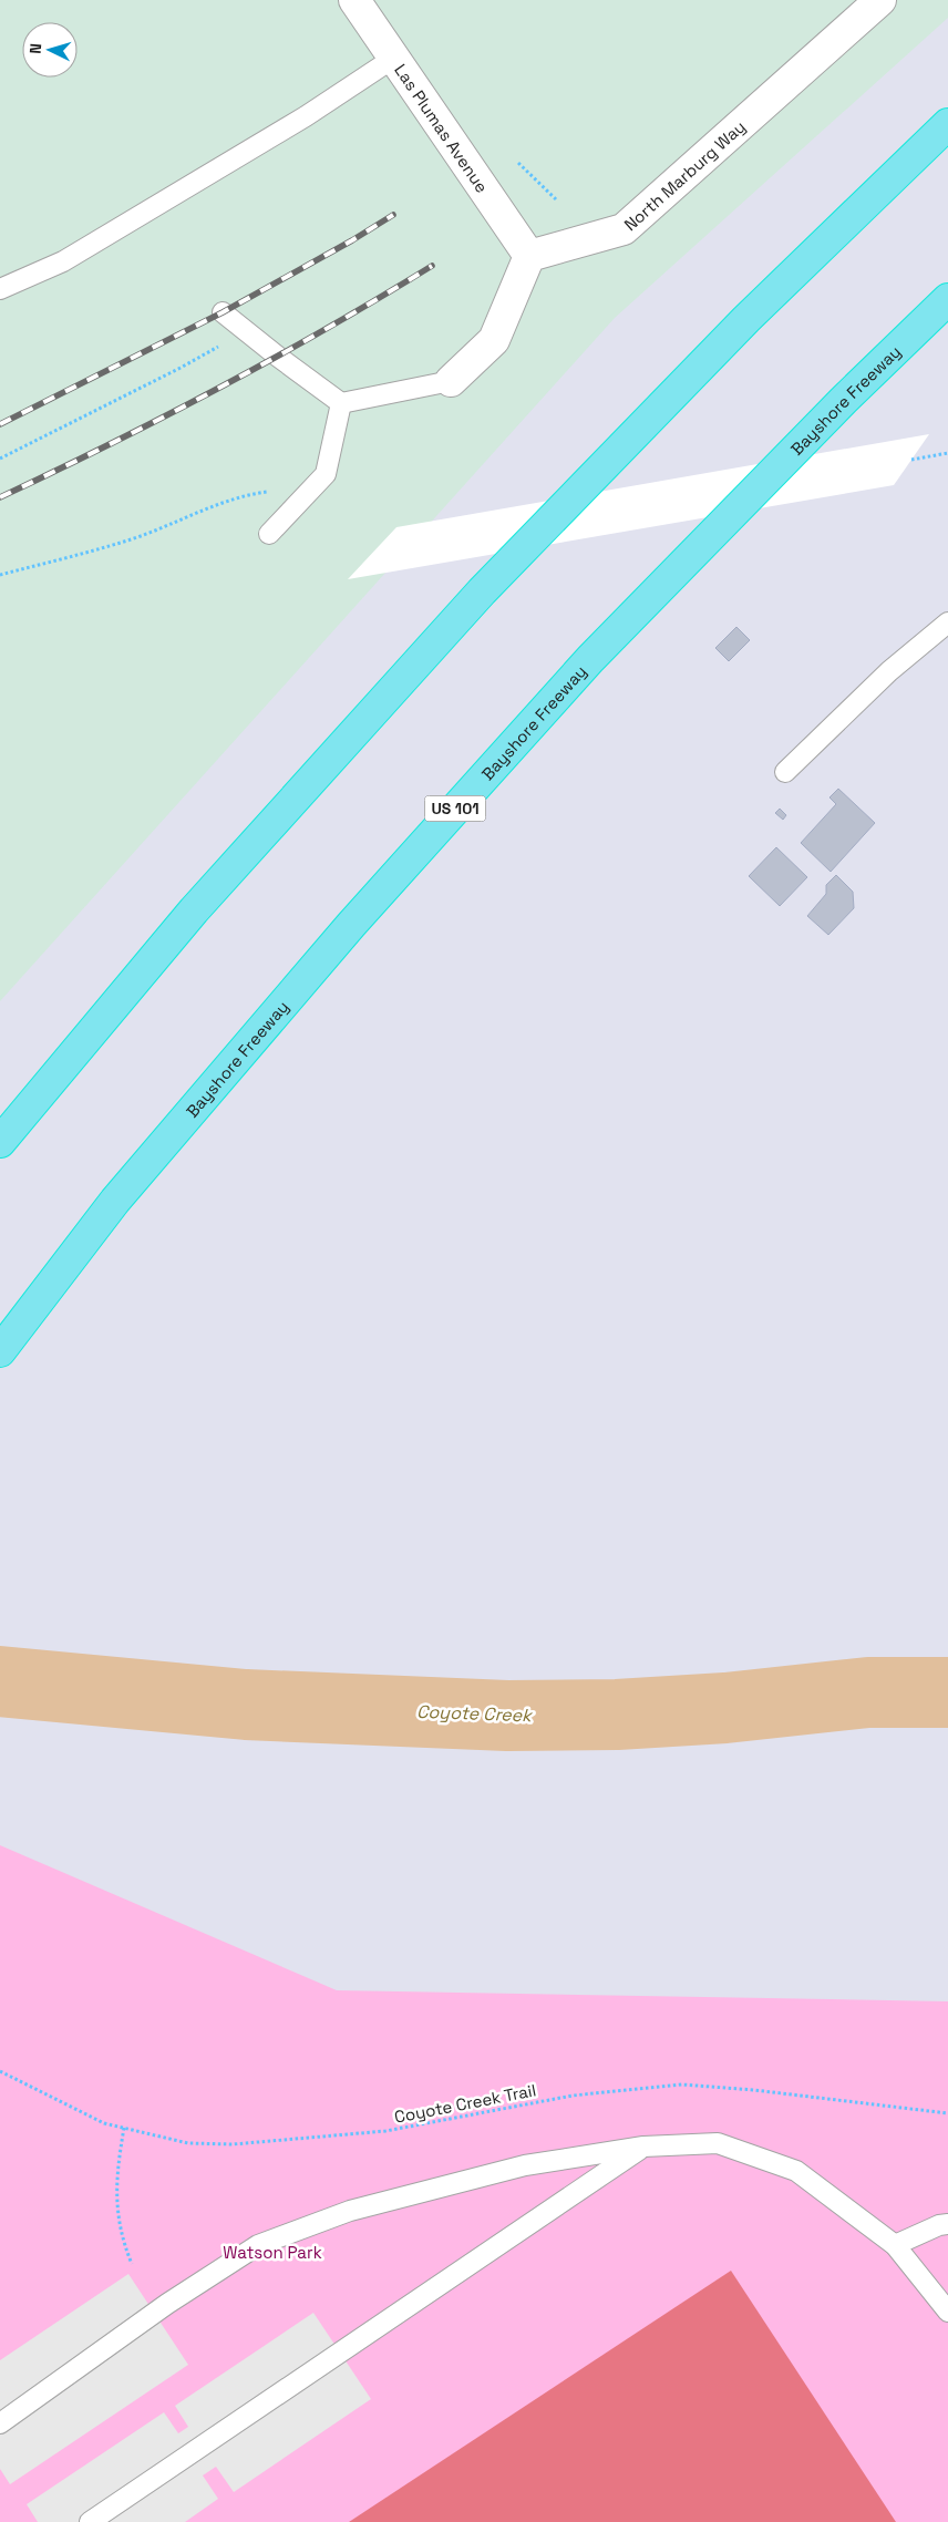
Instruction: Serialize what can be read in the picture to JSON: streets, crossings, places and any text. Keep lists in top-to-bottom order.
{
  "streets": {
    "highway": ["Bayshore Freeway", "US 101"],
    "street": ["Las Plumas Avenue", "North Marburg Way"],
    "path": ["Coyote Creek Trail"]
  },
  "crossings": [
    ["Las Plumas Avenue", "North Marburg Way"]
  ],
  "water": ["Coyote Creek"],
  "parks": ["Watson Park"],
  "north": "left"
}
